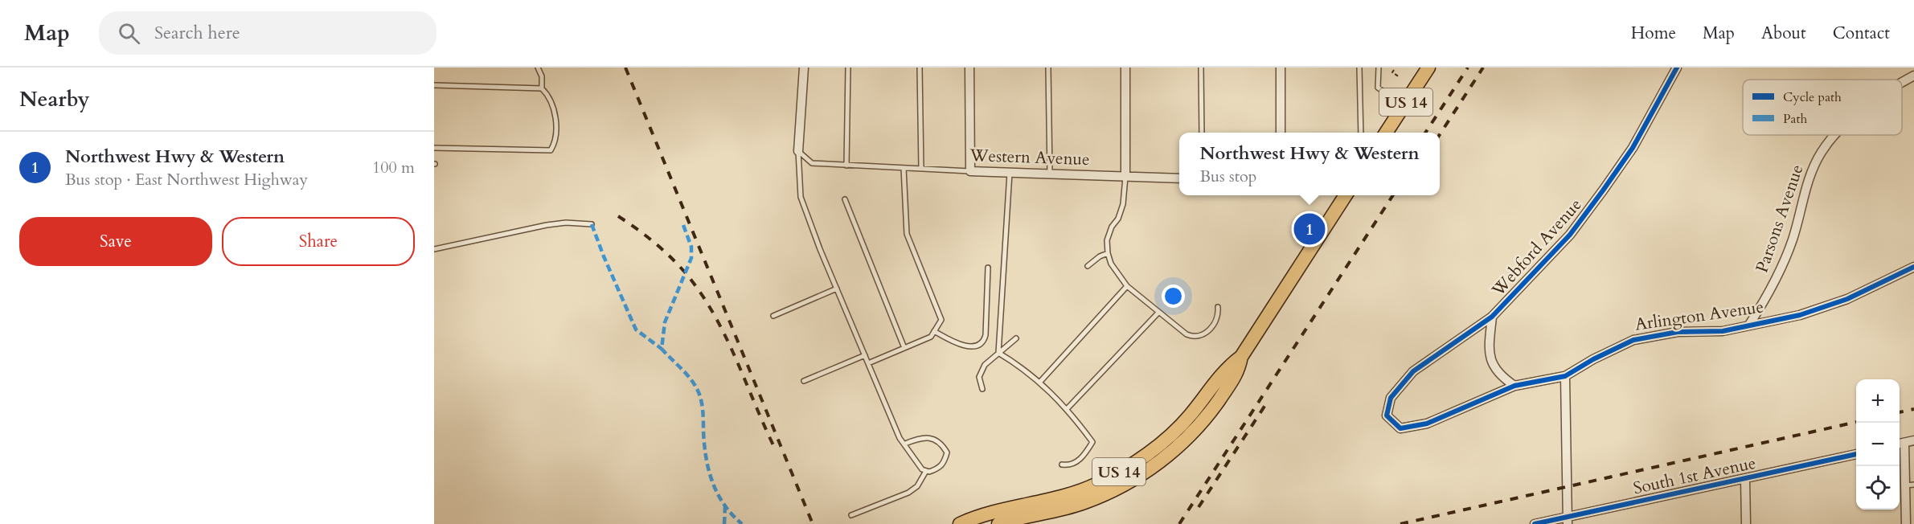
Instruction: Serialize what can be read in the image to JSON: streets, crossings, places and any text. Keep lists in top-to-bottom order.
{
  "streets": {
    "main road": ["US 14"],
    "street": [
      "Western Avenue",
      "Parsons Avenue",
      "Webford Avenue",
      "Arlington Avenue",
      "South 1st Avenue"
    ]
  },
  "crossings": [
    ["Parsons Avenue", "Arlington Avenue"],
    ["Webford Avenue", "Arlington Avenue"]
  ],
  "legend": ["Cycle path", "Path"],
  "page": {
    "header": "Map",
    "search": "Search here",
    "nav": [
      "Home",
      "Map",
      "About",
      "Contact"
    ],
    "heading": "Nearby",
    "list": [
      {
        "mark": "1",
        "name": "Northwest Hwy & Western",
        "note": "Bus stop · East Northwest Highway",
        "value": "100 m"
      }
    ],
    "popup": ["Northwest Hwy & Western", "Bus stop"],
    "buttons": ["Save", "Share"],
    "pins": "1",
    "map_buttons": ["+", "−"]
  }
}
